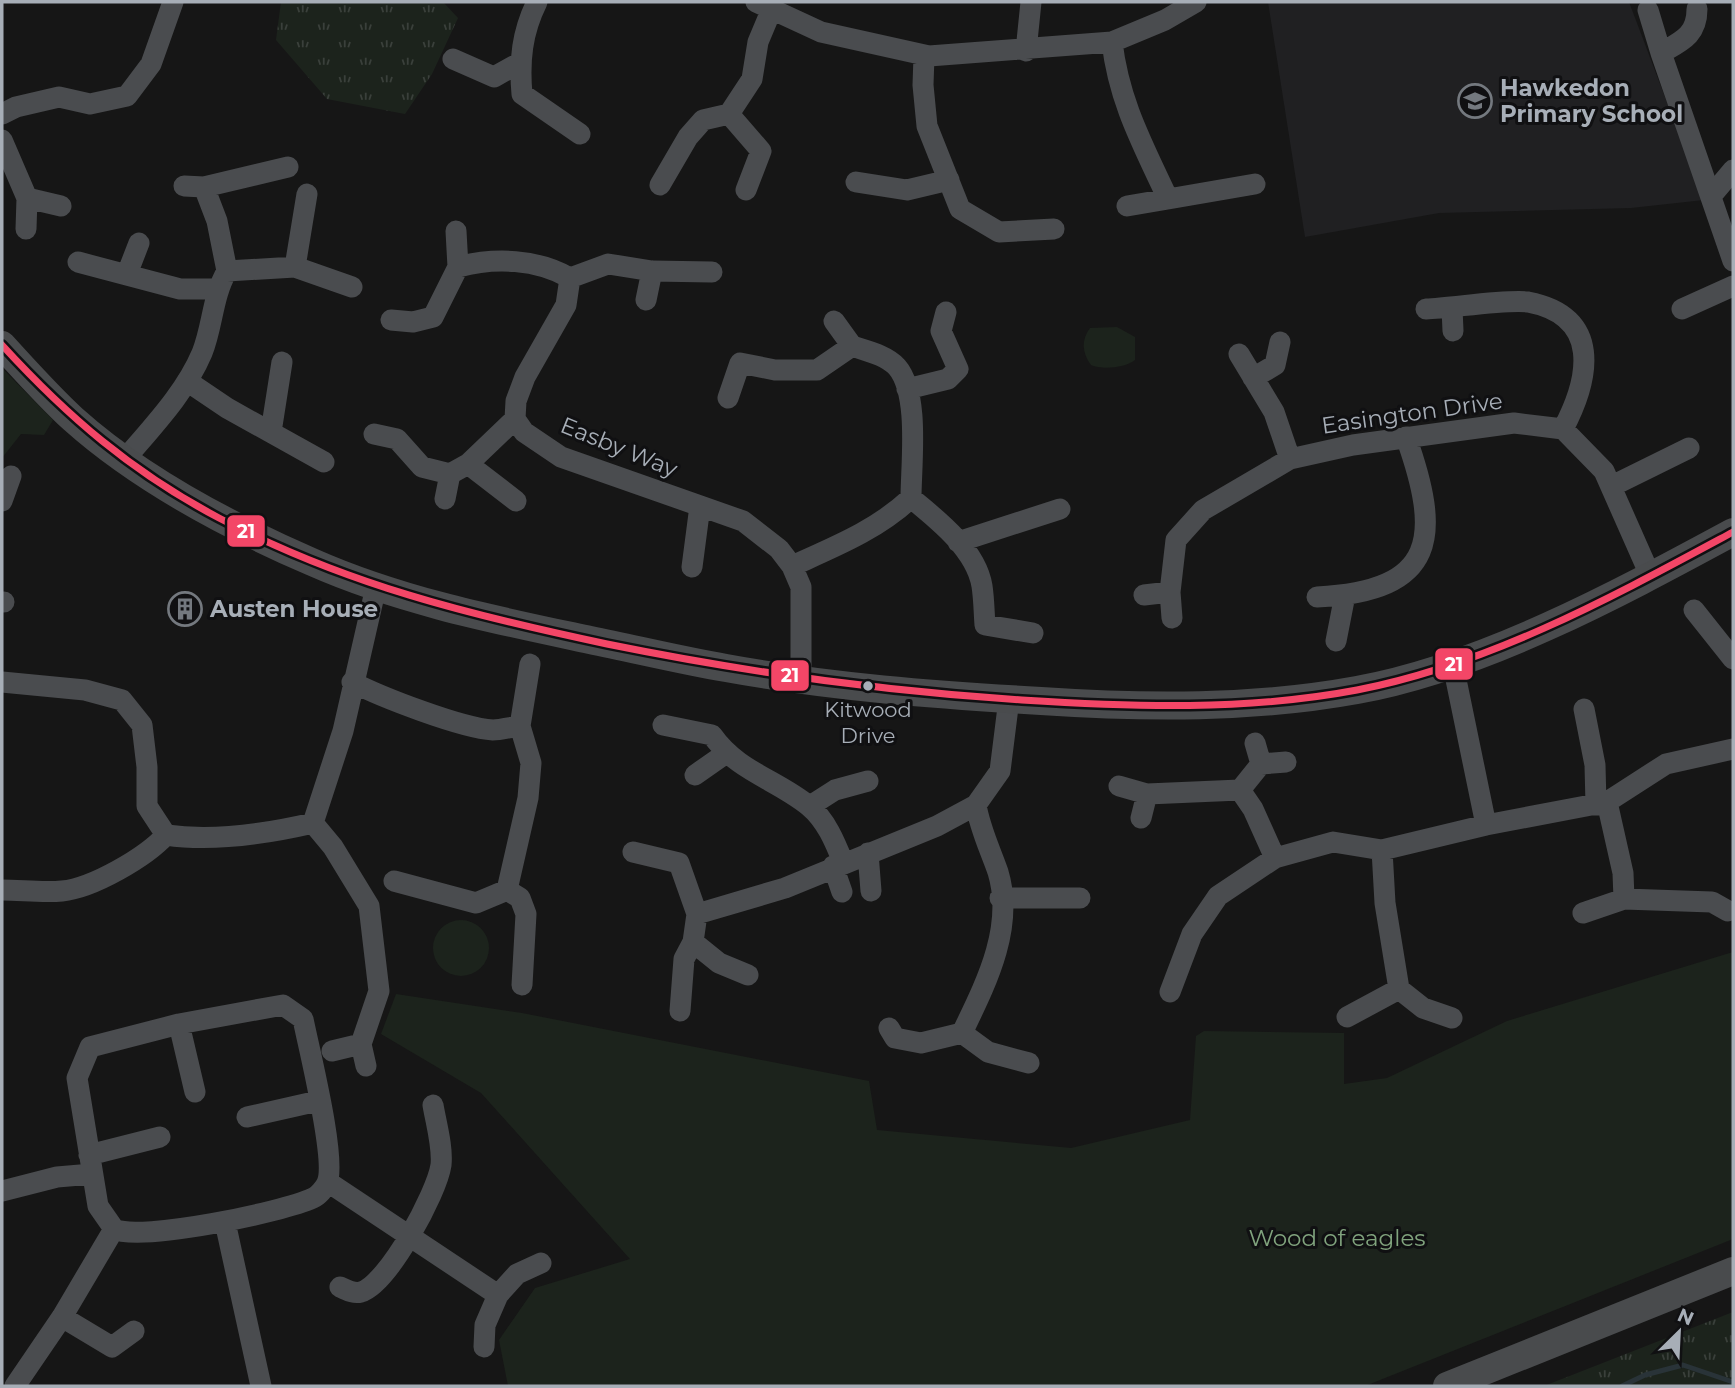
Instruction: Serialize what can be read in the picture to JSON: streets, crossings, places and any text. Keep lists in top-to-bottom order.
{
  "streets": {
    "street": ["Easington Drive", "Easby Way"]
  },
  "parks": ["Wood of eagles"],
  "places": {
    "school or university": ["Hawkedon Primary School"],
    "building": ["Austen House"],
    "other": ["Kitwood Drive"]
  },
  "lines": ["transit line 21"],
  "north": "top right"
}
